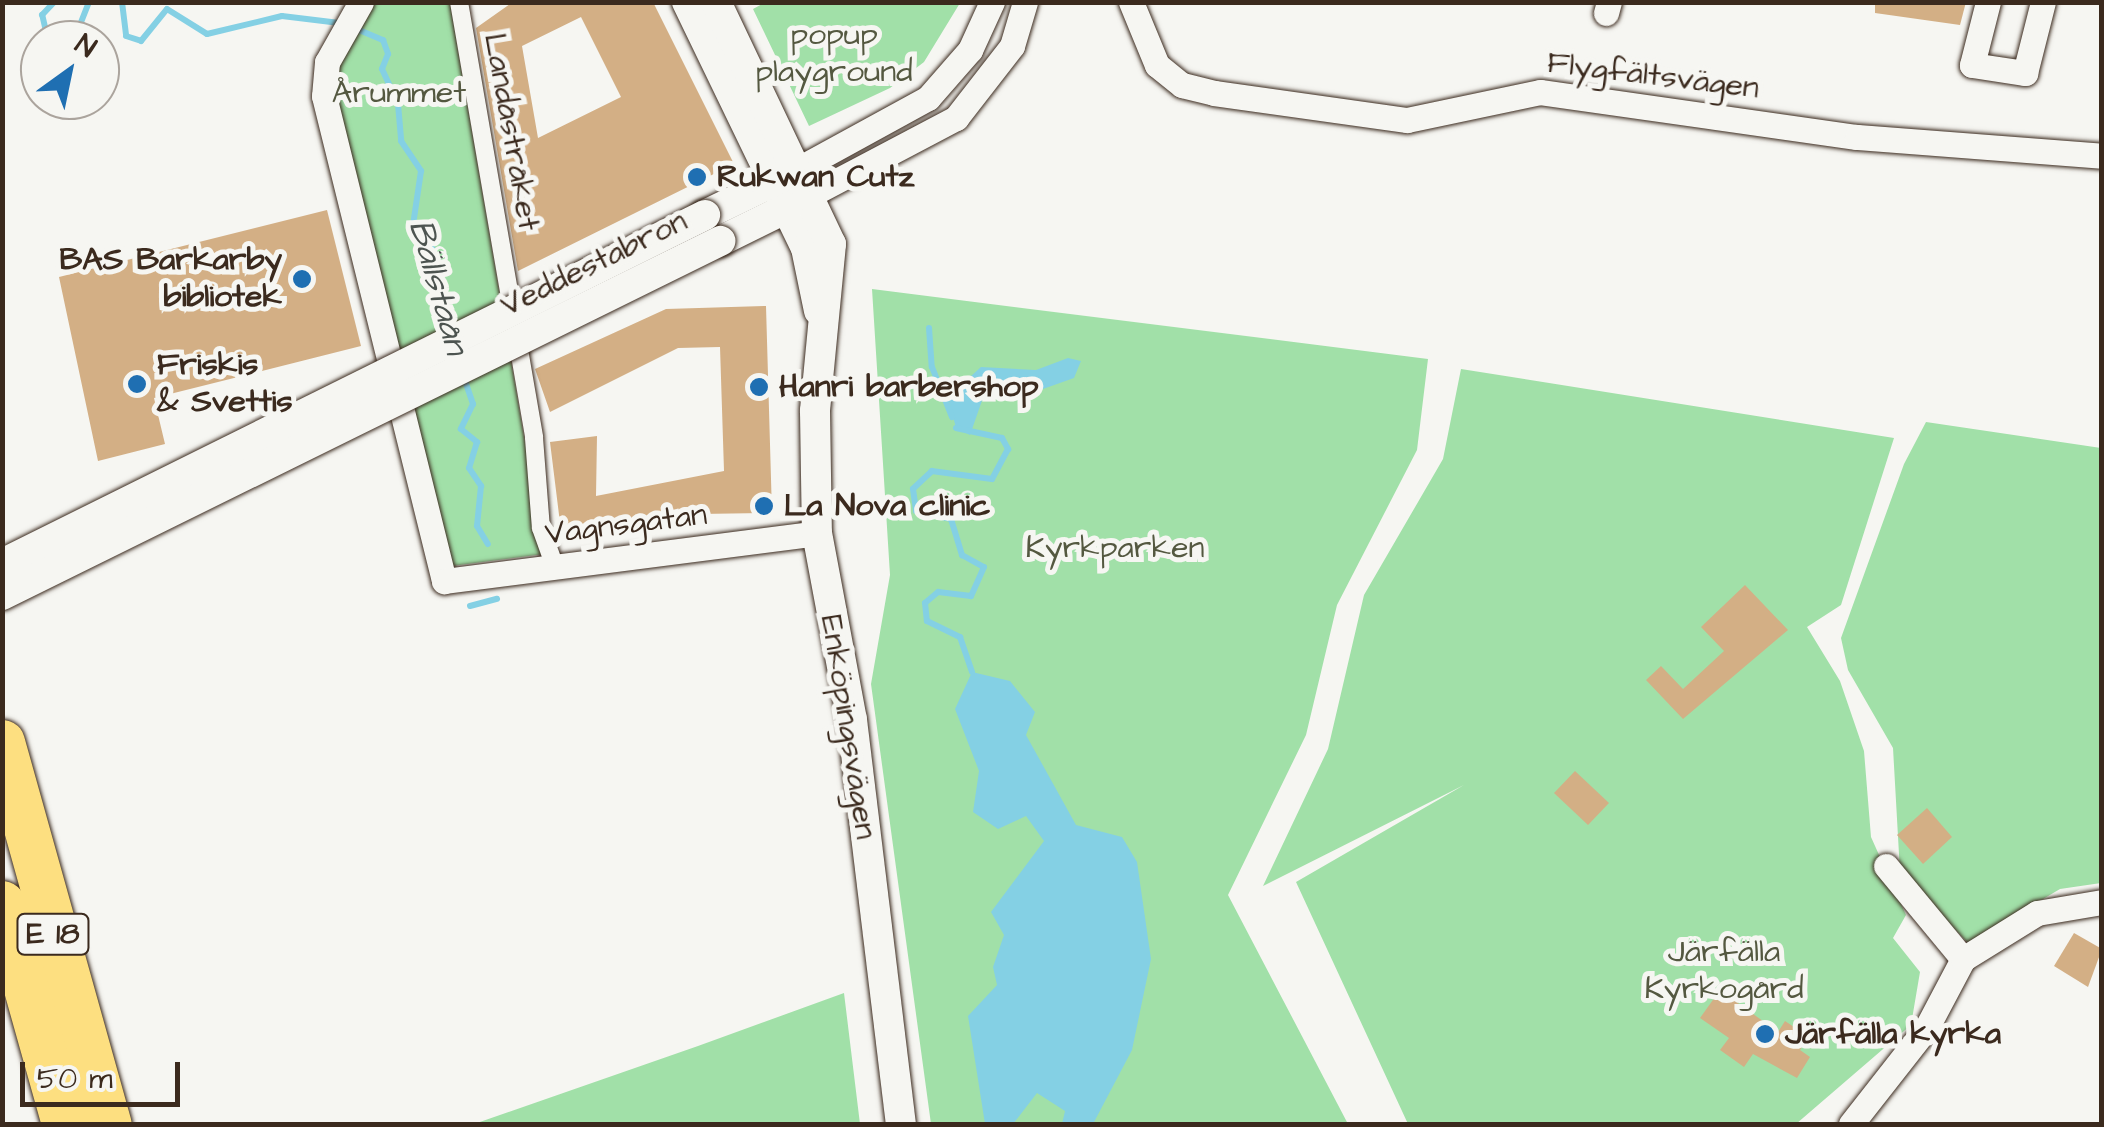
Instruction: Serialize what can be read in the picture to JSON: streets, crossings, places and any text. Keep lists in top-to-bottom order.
{
  "streets": {
    "highway": ["E 18"],
    "street": [
      "Flygfältsvägen",
      "Landåstråket",
      "Veddestabron",
      "Vagnsgatan",
      "Enköpingsvägen"
    ]
  },
  "crossings": [
    ["Landåstråket", "Vagnsgatan"],
    ["Veddestabron", "Enköpingsvägen"],
    ["Vagnsgatan", "Enköpingsvägen"]
  ],
  "water": ["Bällstaån"],
  "parks": [
    "popup playground",
    "Årummet",
    "Kyrkparken",
    "Järfälla Kyrkogård"
  ],
  "places": [
    "Rukwan Cutz",
    "BAS Barkarby bibliotek",
    "Friskis & Svettis",
    "Hanri barbershop",
    "La Nova clinic",
    "Järfälla kyrka"
  ],
  "scale_bar": "50 m",
  "north": "top right"
}
